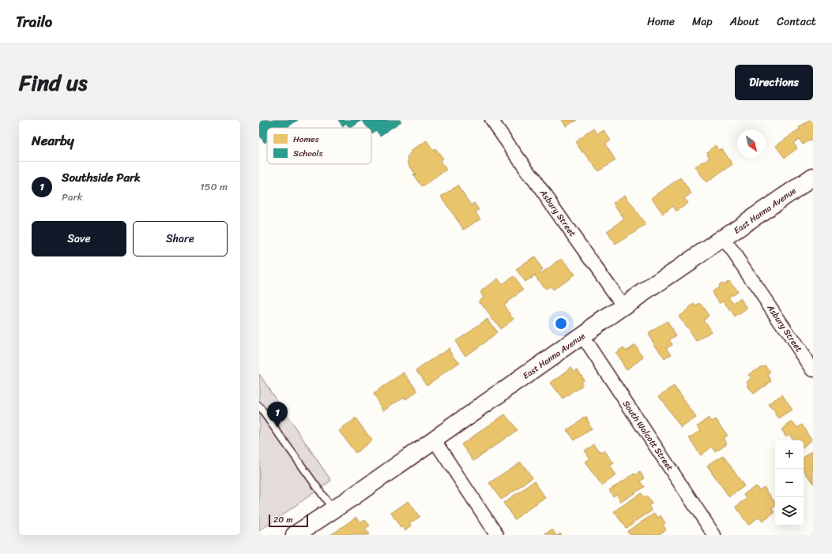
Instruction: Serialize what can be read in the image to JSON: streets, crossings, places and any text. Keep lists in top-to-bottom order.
{
  "streets": {
    "main road": ["East Hanna Avenue"],
    "street": ["Asbury Street", "South Walcott Street"]
  },
  "crossings": [
    ["East Hanna Avenue", "Asbury Street"],
    ["East Hanna Avenue", "South Walcott Street"]
  ],
  "legend": ["Homes", "Schools"],
  "scale_bar": "20 m",
  "north": "bottom right",
  "page": {
    "header": "Trailo",
    "nav": [
      "Home",
      "Map",
      "About",
      "Contact"
    ],
    "title": "Find us",
    "buttons": [
      "Directions",
      ["Save", "Share"]
    ],
    "heading": "Nearby",
    "list": [
      {
        "mark": "1",
        "name": "Southside Park",
        "note": "Park",
        "value": "150 m"
      }
    ],
    "pins": "1",
    "map_buttons": ["+", "−"],
    "scale": "20 m"
  }
}
